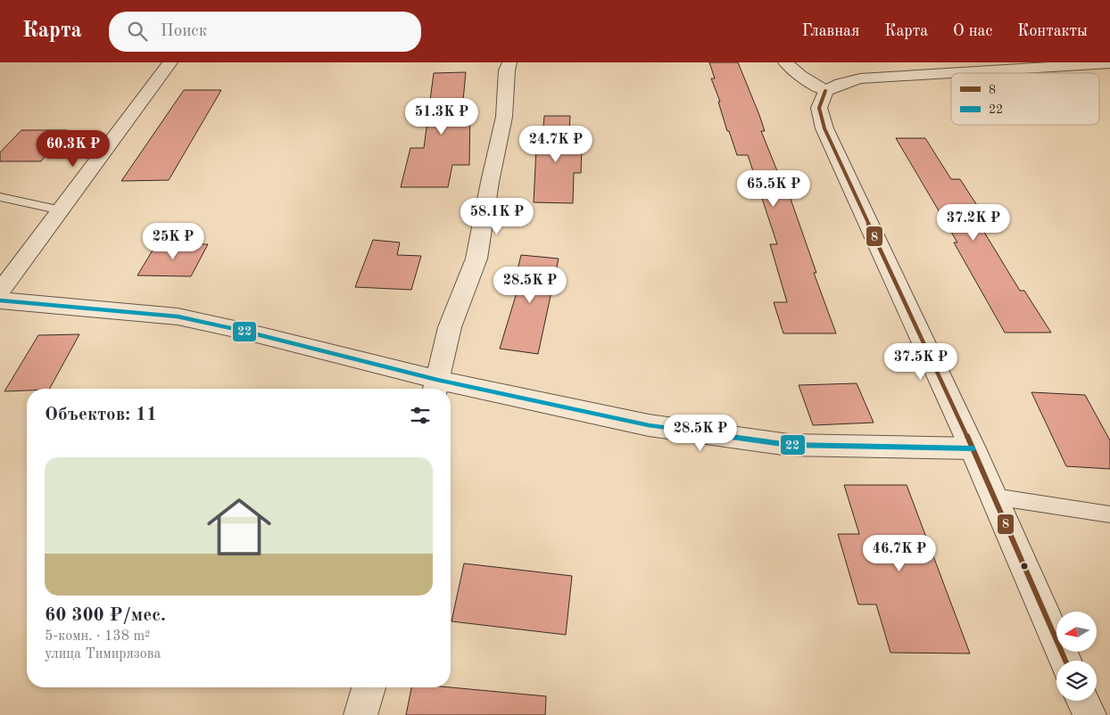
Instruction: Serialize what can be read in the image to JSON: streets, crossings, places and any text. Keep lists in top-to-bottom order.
{
  "lines": ["transit line 8", "transit line 22"],
  "legend": ["8", "22"],
  "north": "left",
  "page": {
    "header": "Карта",
    "search": "Поиск",
    "nav": [
      "Главная",
      "Карта",
      "О нас",
      "Контакты"
    ],
    "price": [
      "51.3K ₽",
      "24.7K ₽",
      "60.3K ₽",
      "65.5K ₽",
      "58.1K ₽",
      "37.2K ₽",
      "25K ₽",
      "28.5K ₽",
      "37.5K ₽",
      "28.5K ₽",
      "46.7K ₽"
    ],
    "heading": "Объектов: 11",
    "list": [
      {
        "name": "60 300 ₽/мес.",
        "note": "5-комн. · 138 m² · улица Тимирязова"
      }
    ]
  }
}
